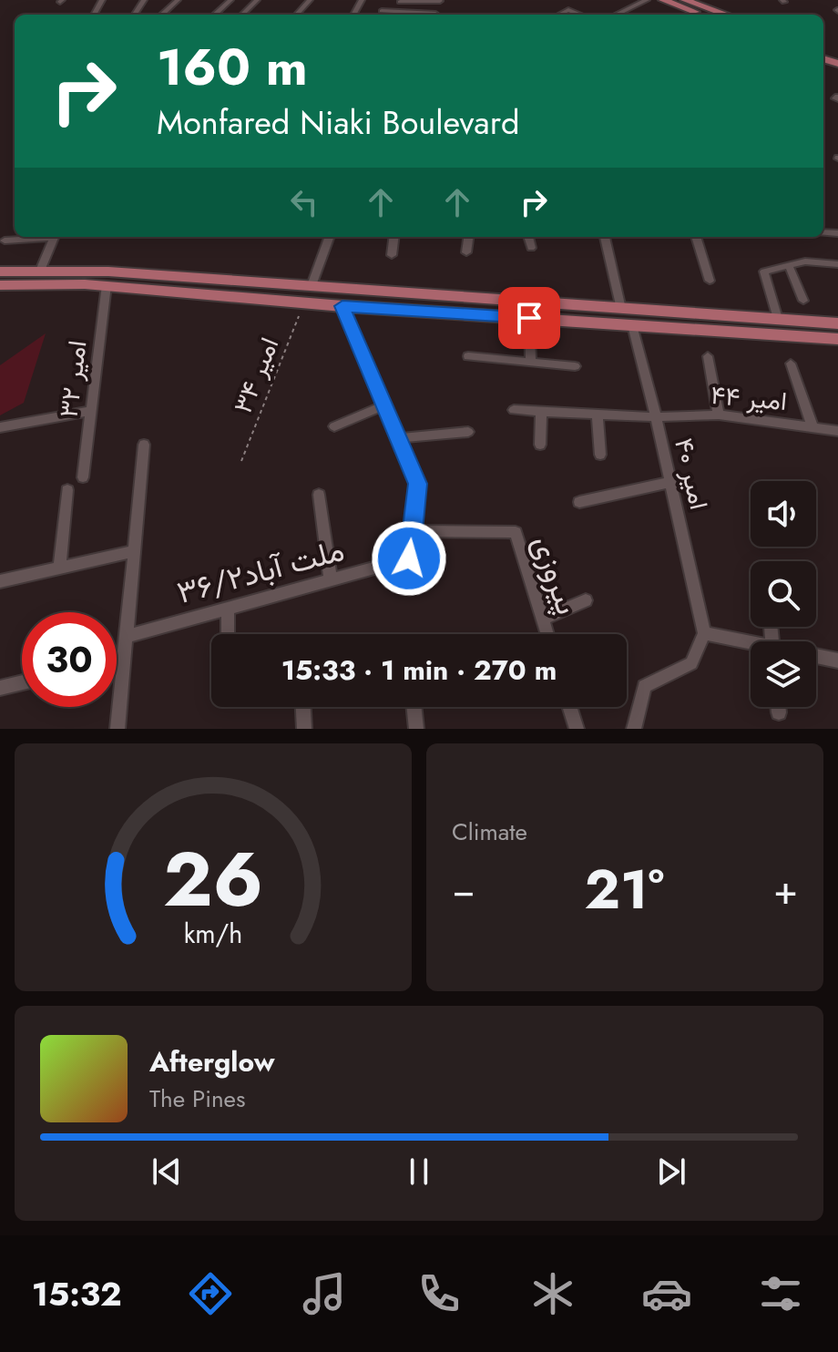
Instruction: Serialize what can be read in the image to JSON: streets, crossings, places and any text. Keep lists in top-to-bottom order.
{
  "streets": {
    "street": [
      "امیر ۳۲",
      "امیر ۴۴",
      "امیر ۴۰",
      "ملت آباد۳۶/۲",
      "پیروزی"
    ],
    "path": ["امیر ۳۴"]
  },
  "crossings": [
    ["امیر ۴۴", "امیر ۴۰"],
    ["ملت آباد۳۶/۲", "پیروزی"]
  ],
  "page": {
    "turn": ["160 m", "Monfared Niaki Boulevard"],
    "limit": "30",
    "trip": "15:33 · 1 min · 270 m",
    "tile": "Climate",
    "heat": ["−", "21°", "+"],
    "song": ["Afterglow", "The Pines"],
    "tabs": "15:32",
    "gauge": ["26", "km/h"]
  }
}
